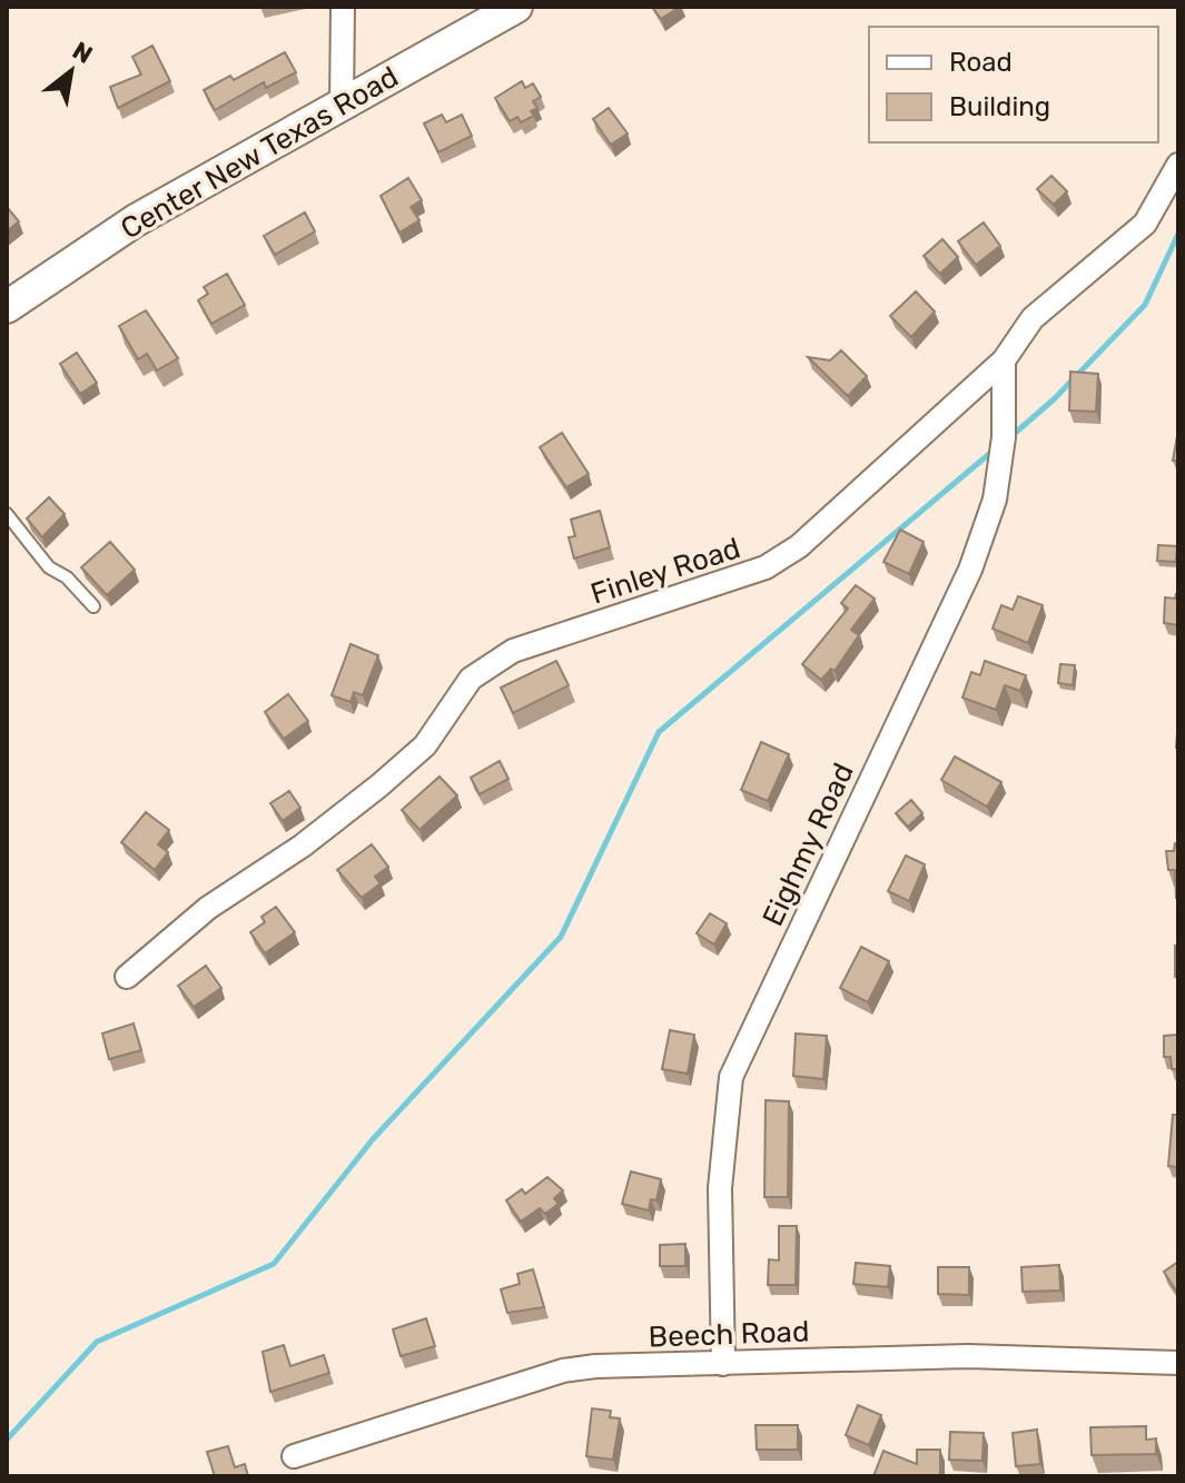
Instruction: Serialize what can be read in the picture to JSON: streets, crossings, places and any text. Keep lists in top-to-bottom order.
{
  "streets": {
    "street": [
      "Center New Texas Road",
      "Finley Road",
      "Eighmy Road",
      "Beech Road"
    ]
  },
  "crossings": [
    ["Finley Road", "Eighmy Road"],
    ["Eighmy Road", "Beech Road"]
  ],
  "legend": ["Road", "Building"],
  "north": "top right"
}
